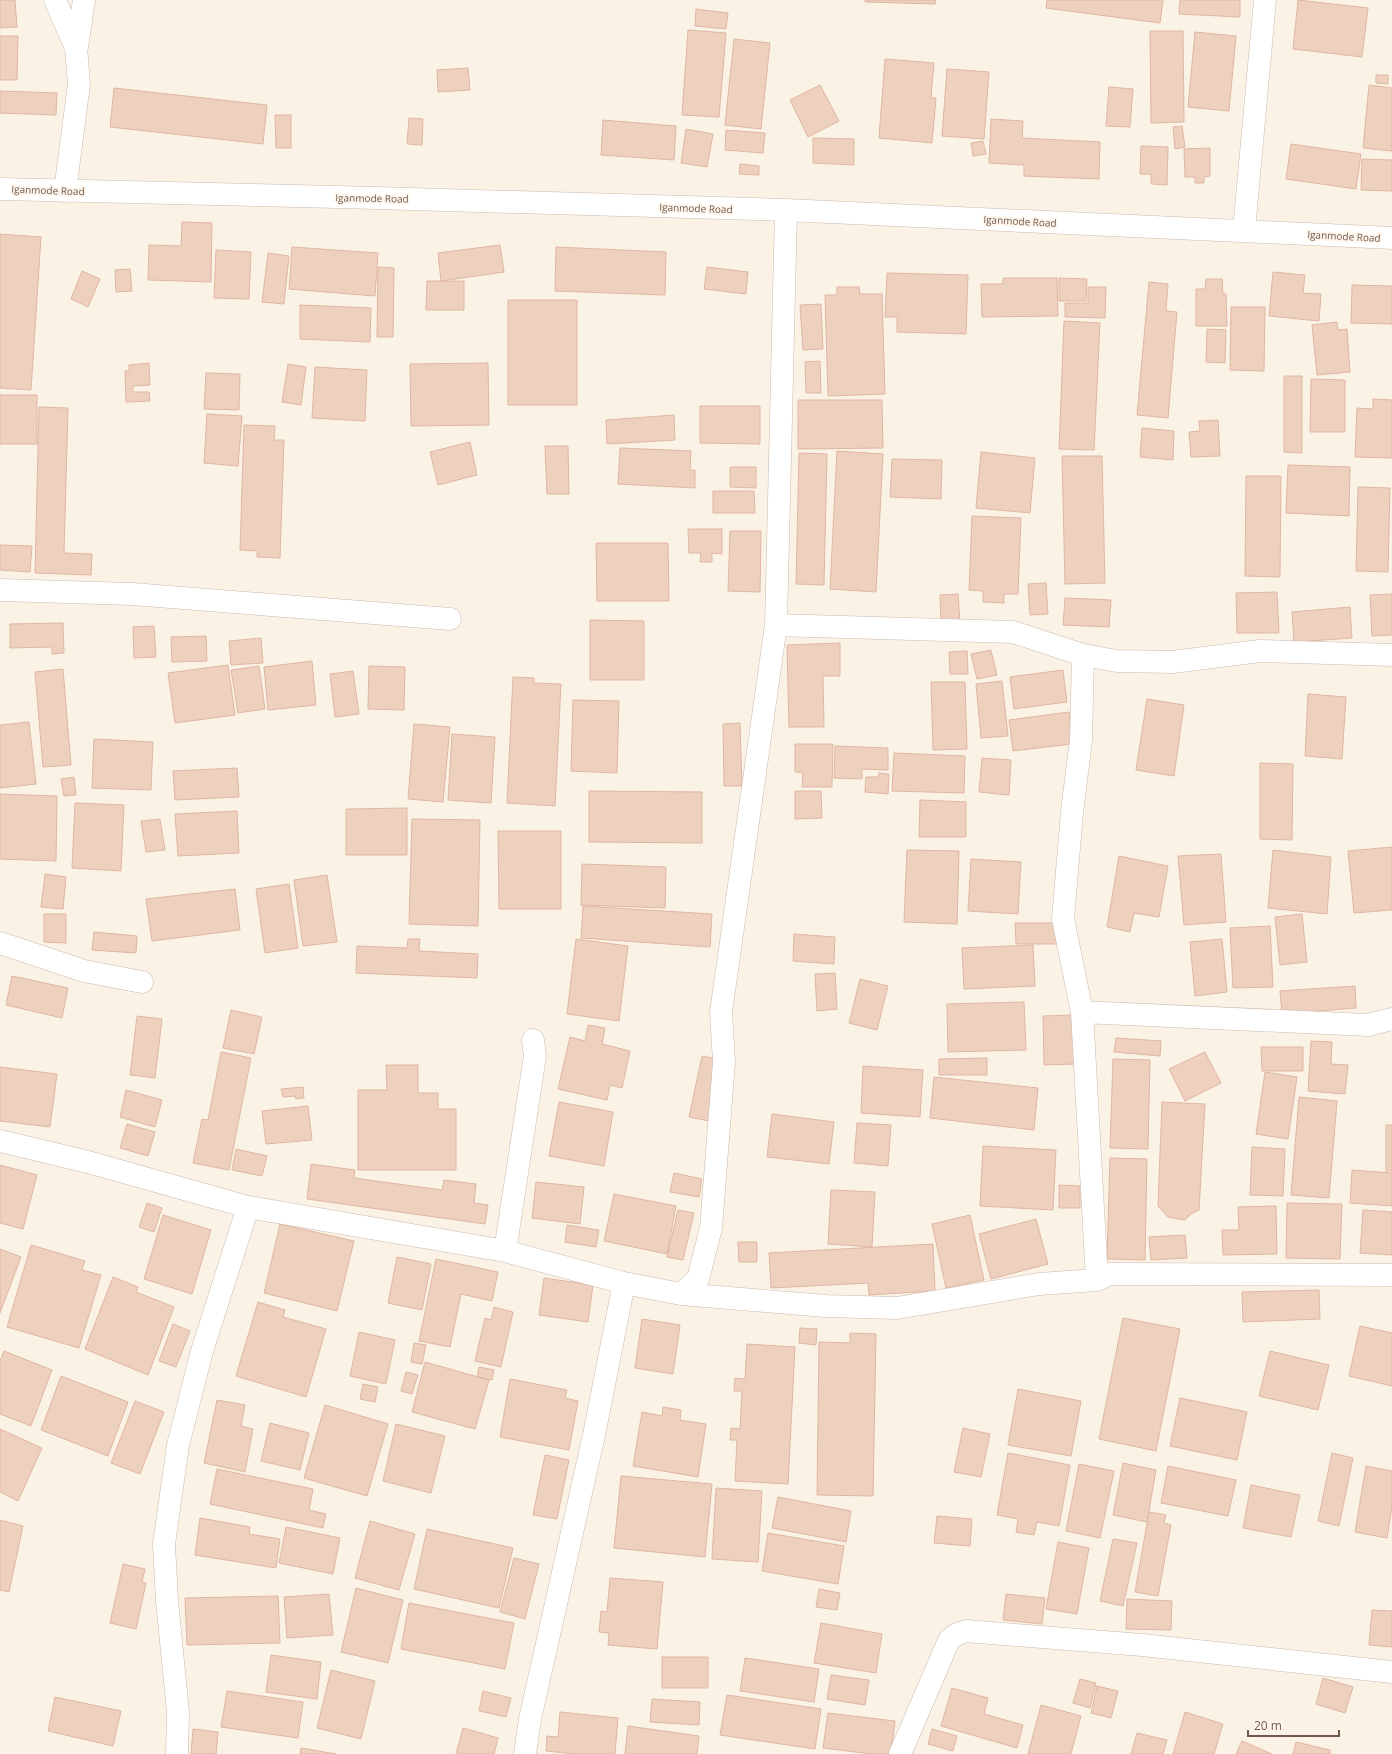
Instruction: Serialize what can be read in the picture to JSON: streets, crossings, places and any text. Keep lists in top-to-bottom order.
{
  "streets": {
    "street": ["Iganmode Road"]
  },
  "scale_bar": "20 m"
}
